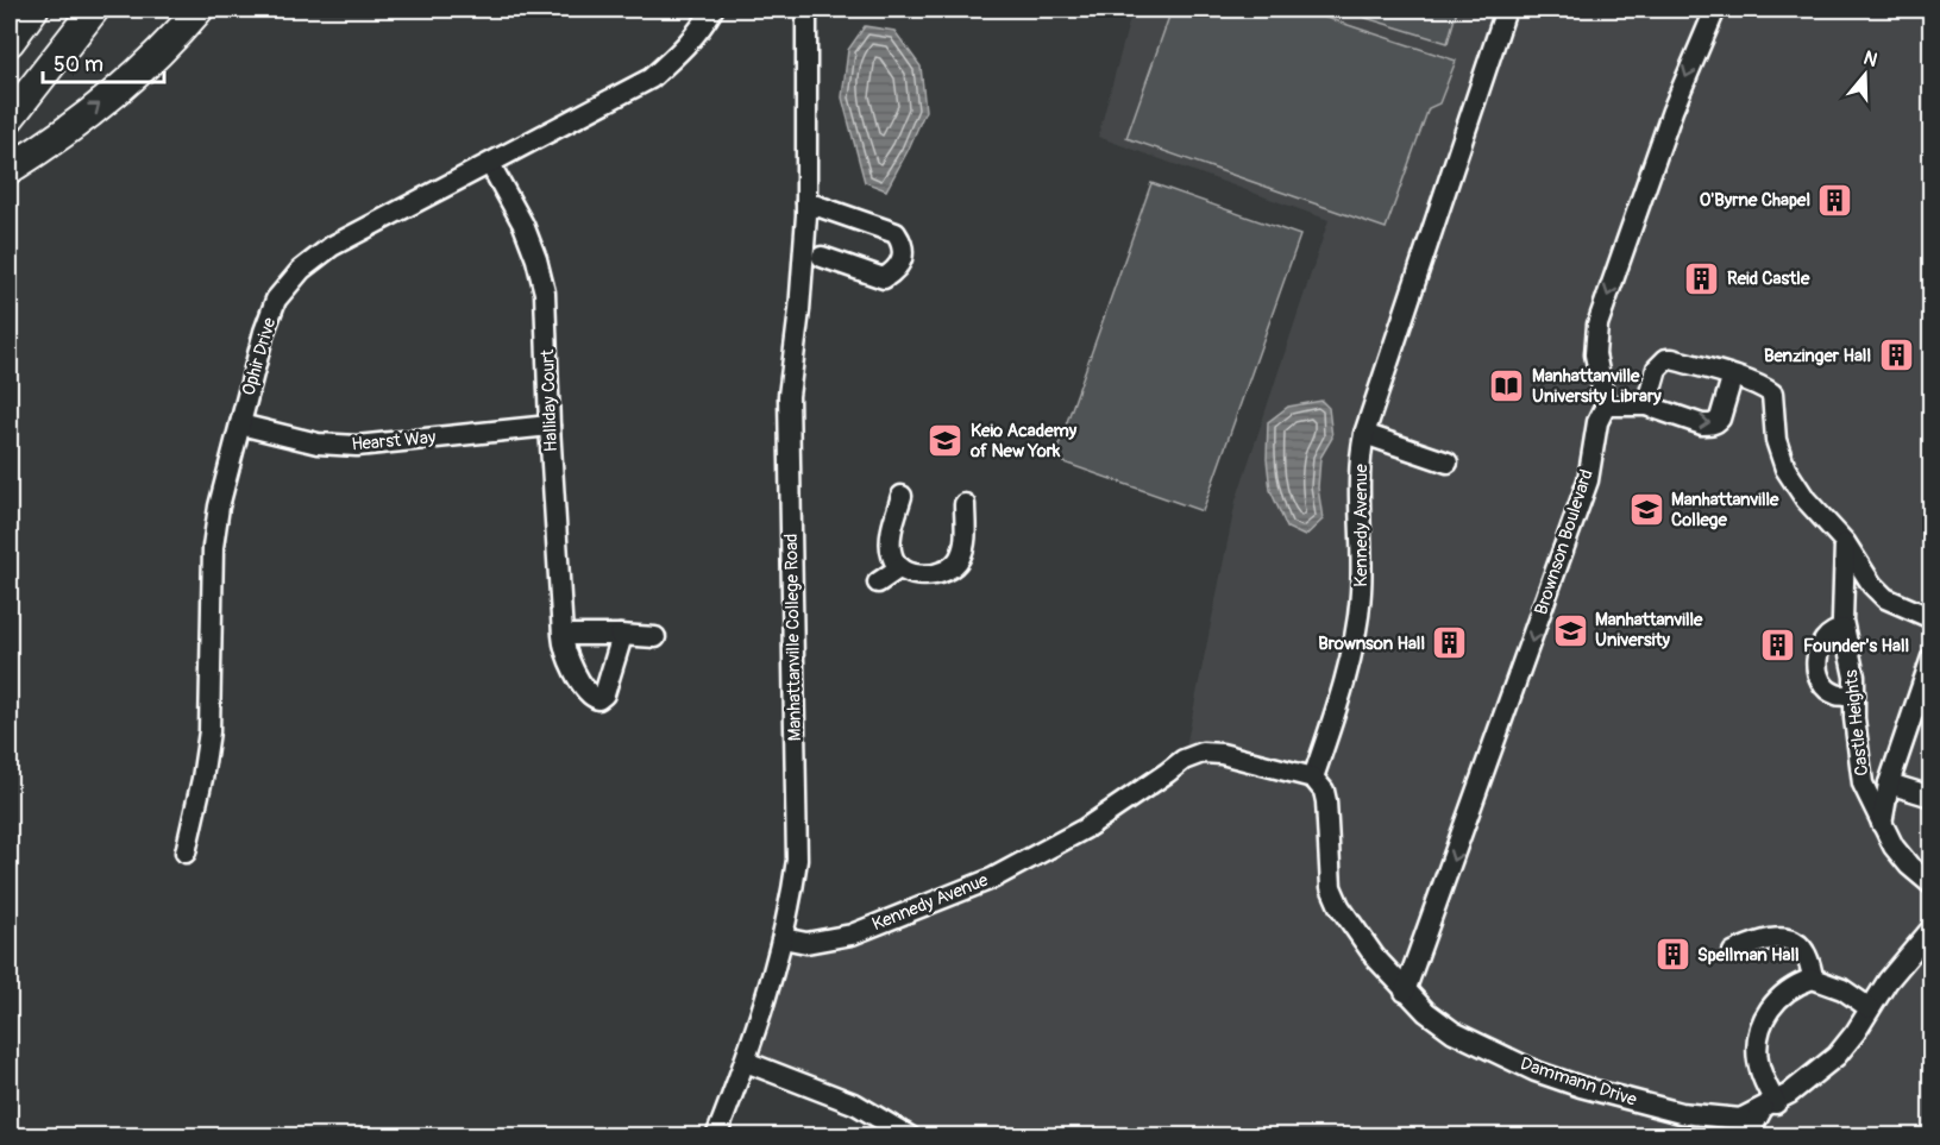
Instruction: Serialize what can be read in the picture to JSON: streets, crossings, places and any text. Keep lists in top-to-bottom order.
{
  "streets": {
    "street": [
      "Ophir Drive",
      "Halliday Court",
      "Hearst Way",
      "Kennedy Avenue",
      "Brownson Boulevard",
      "Manhattanville College Road",
      "Castle Heights",
      "Dammann Drive"
    ]
  },
  "crossings": [
    ["Ophir Drive", "Halliday Court"],
    ["Ophir Drive", "Hearst Way"],
    ["Halliday Court", "Hearst Way"],
    ["Kennedy Avenue", "Manhattanville College Road"],
    ["Kennedy Avenue", "Dammann Drive"],
    ["Brownson Boulevard", "Dammann Drive"]
  ],
  "one_way": ["Brownson Boulevard"],
  "places": {
    "building": [
      "O'Byrne Chapel",
      "Reid Castle",
      "Benzinger Hall",
      "Brownson Hall",
      "Founder's Hall",
      "Spellman Hall"
    ],
    "library": ["Manhattanville University Library"],
    "school or university": ["Keio Academy of New York", "Manhattanville College", "Manhattanville University"]
  },
  "scale_bar": "50 m",
  "north": "top"
}
